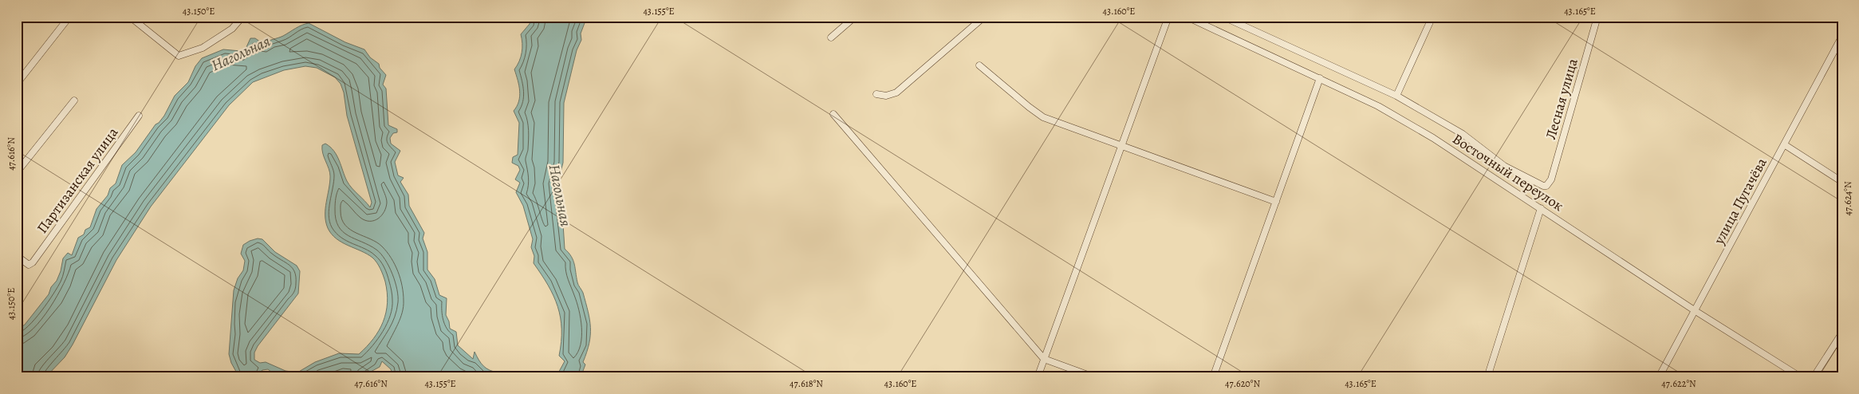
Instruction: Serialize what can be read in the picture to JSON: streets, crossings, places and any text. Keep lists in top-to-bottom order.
{
  "streets": {
    "street": [
      "Лесная улица",
      "Восточный переулок",
      "Партизанская улица",
      "улица Пугачёва"
    ]
  },
  "crossings": [
    ["Лесная улица", "Восточный переулок"],
    ["Восточный переулок", "улица Пугачёва"]
  ],
  "water": ["Нагольная"],
  "coordinates": [
    "43.150°E",
    "43.155°E",
    "43.160°E",
    "43.165°E",
    "47.616°N",
    "47.624°N",
    "47.618°N",
    "47.620°N",
    "47.622°N"
  ]
}
